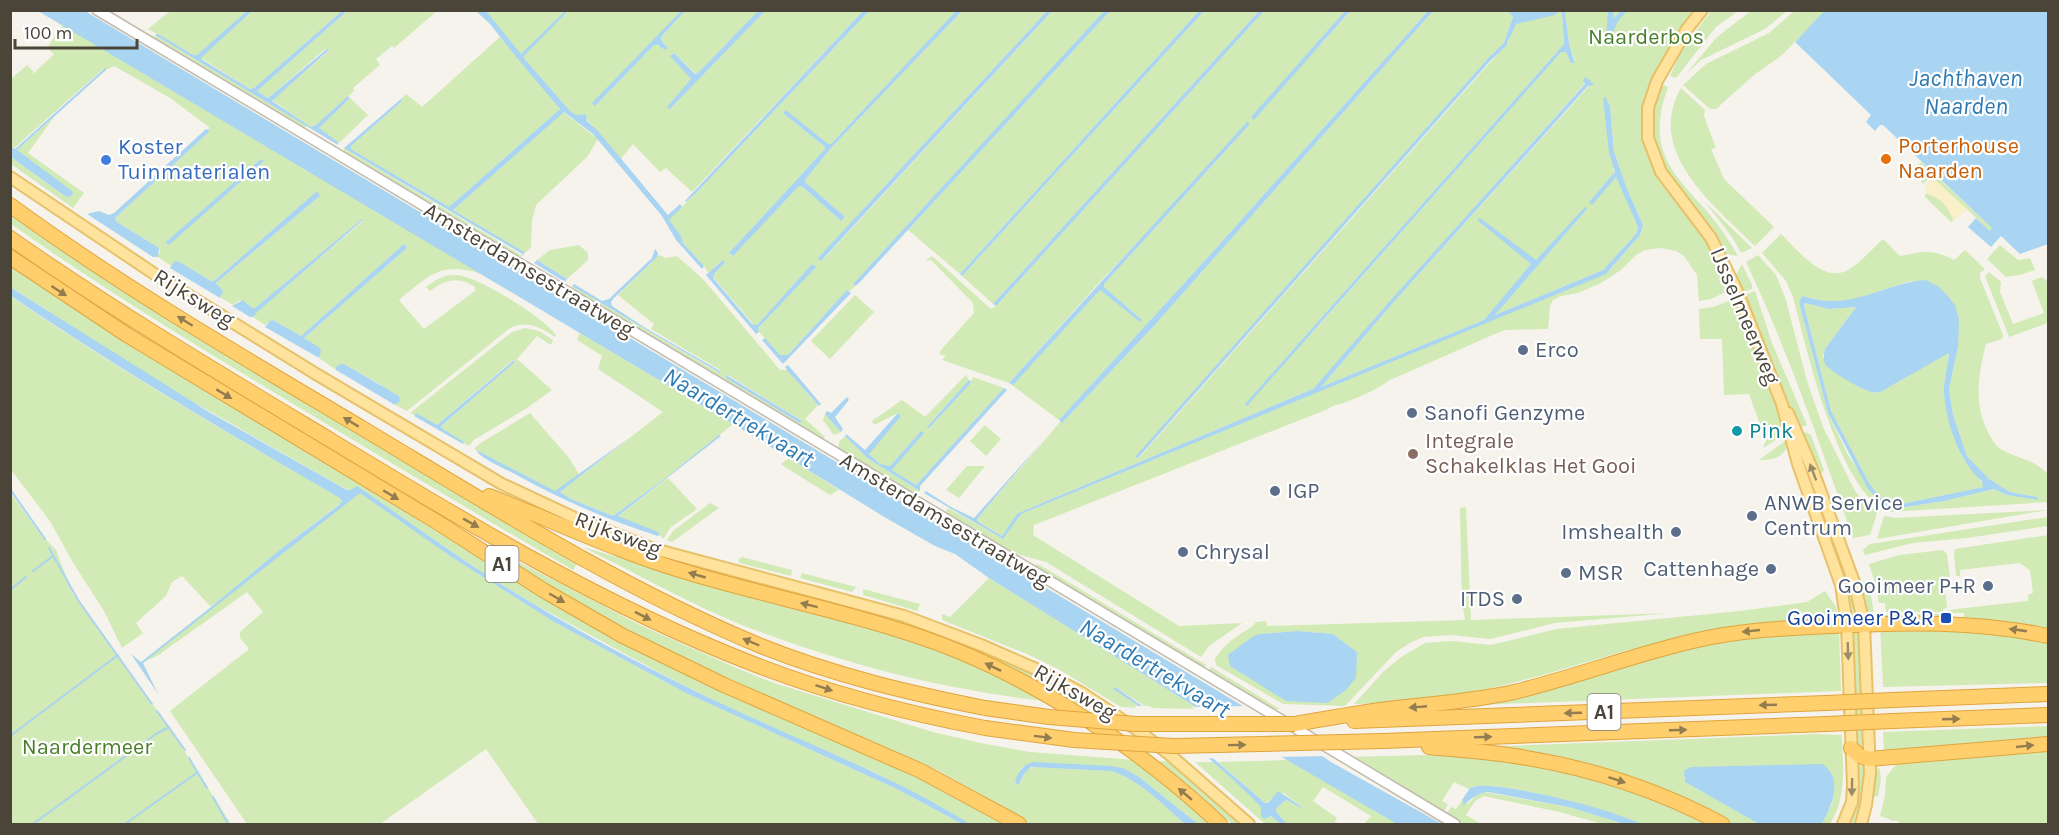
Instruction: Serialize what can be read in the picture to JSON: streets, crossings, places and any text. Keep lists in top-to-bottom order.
{
  "streets": {
    "highway": ["Rijksweg", "A1"],
    "main road": ["IJsselmeerweg"],
    "street": ["Amsterdamsestraatweg"]
  },
  "crossings": [
    ["Rijksweg", "A1"],
    ["IJsselmeerweg", "A1"]
  ],
  "water": ["Jachthaven Naarden", "Naardertrekvaart"],
  "parks": ["Naarderbos", "Naardermeer"],
  "places": {
    "other": [
      "Porterhouse Naarden",
      "Koster Tuinmaterialen",
      "Erco",
      "Sanofi Genzyme",
      "Pink",
      "Integrale Schakelklas Het Gooi",
      "IGP",
      "ANWB Service Centrum",
      "Imshealth",
      "Chrysal",
      "Cattenhage",
      "MSR",
      "Gooimeer P+R",
      "ITDS"
    ],
    "transit": ["Gooimeer P&R"]
  },
  "scale_bar": "100 m"
}
